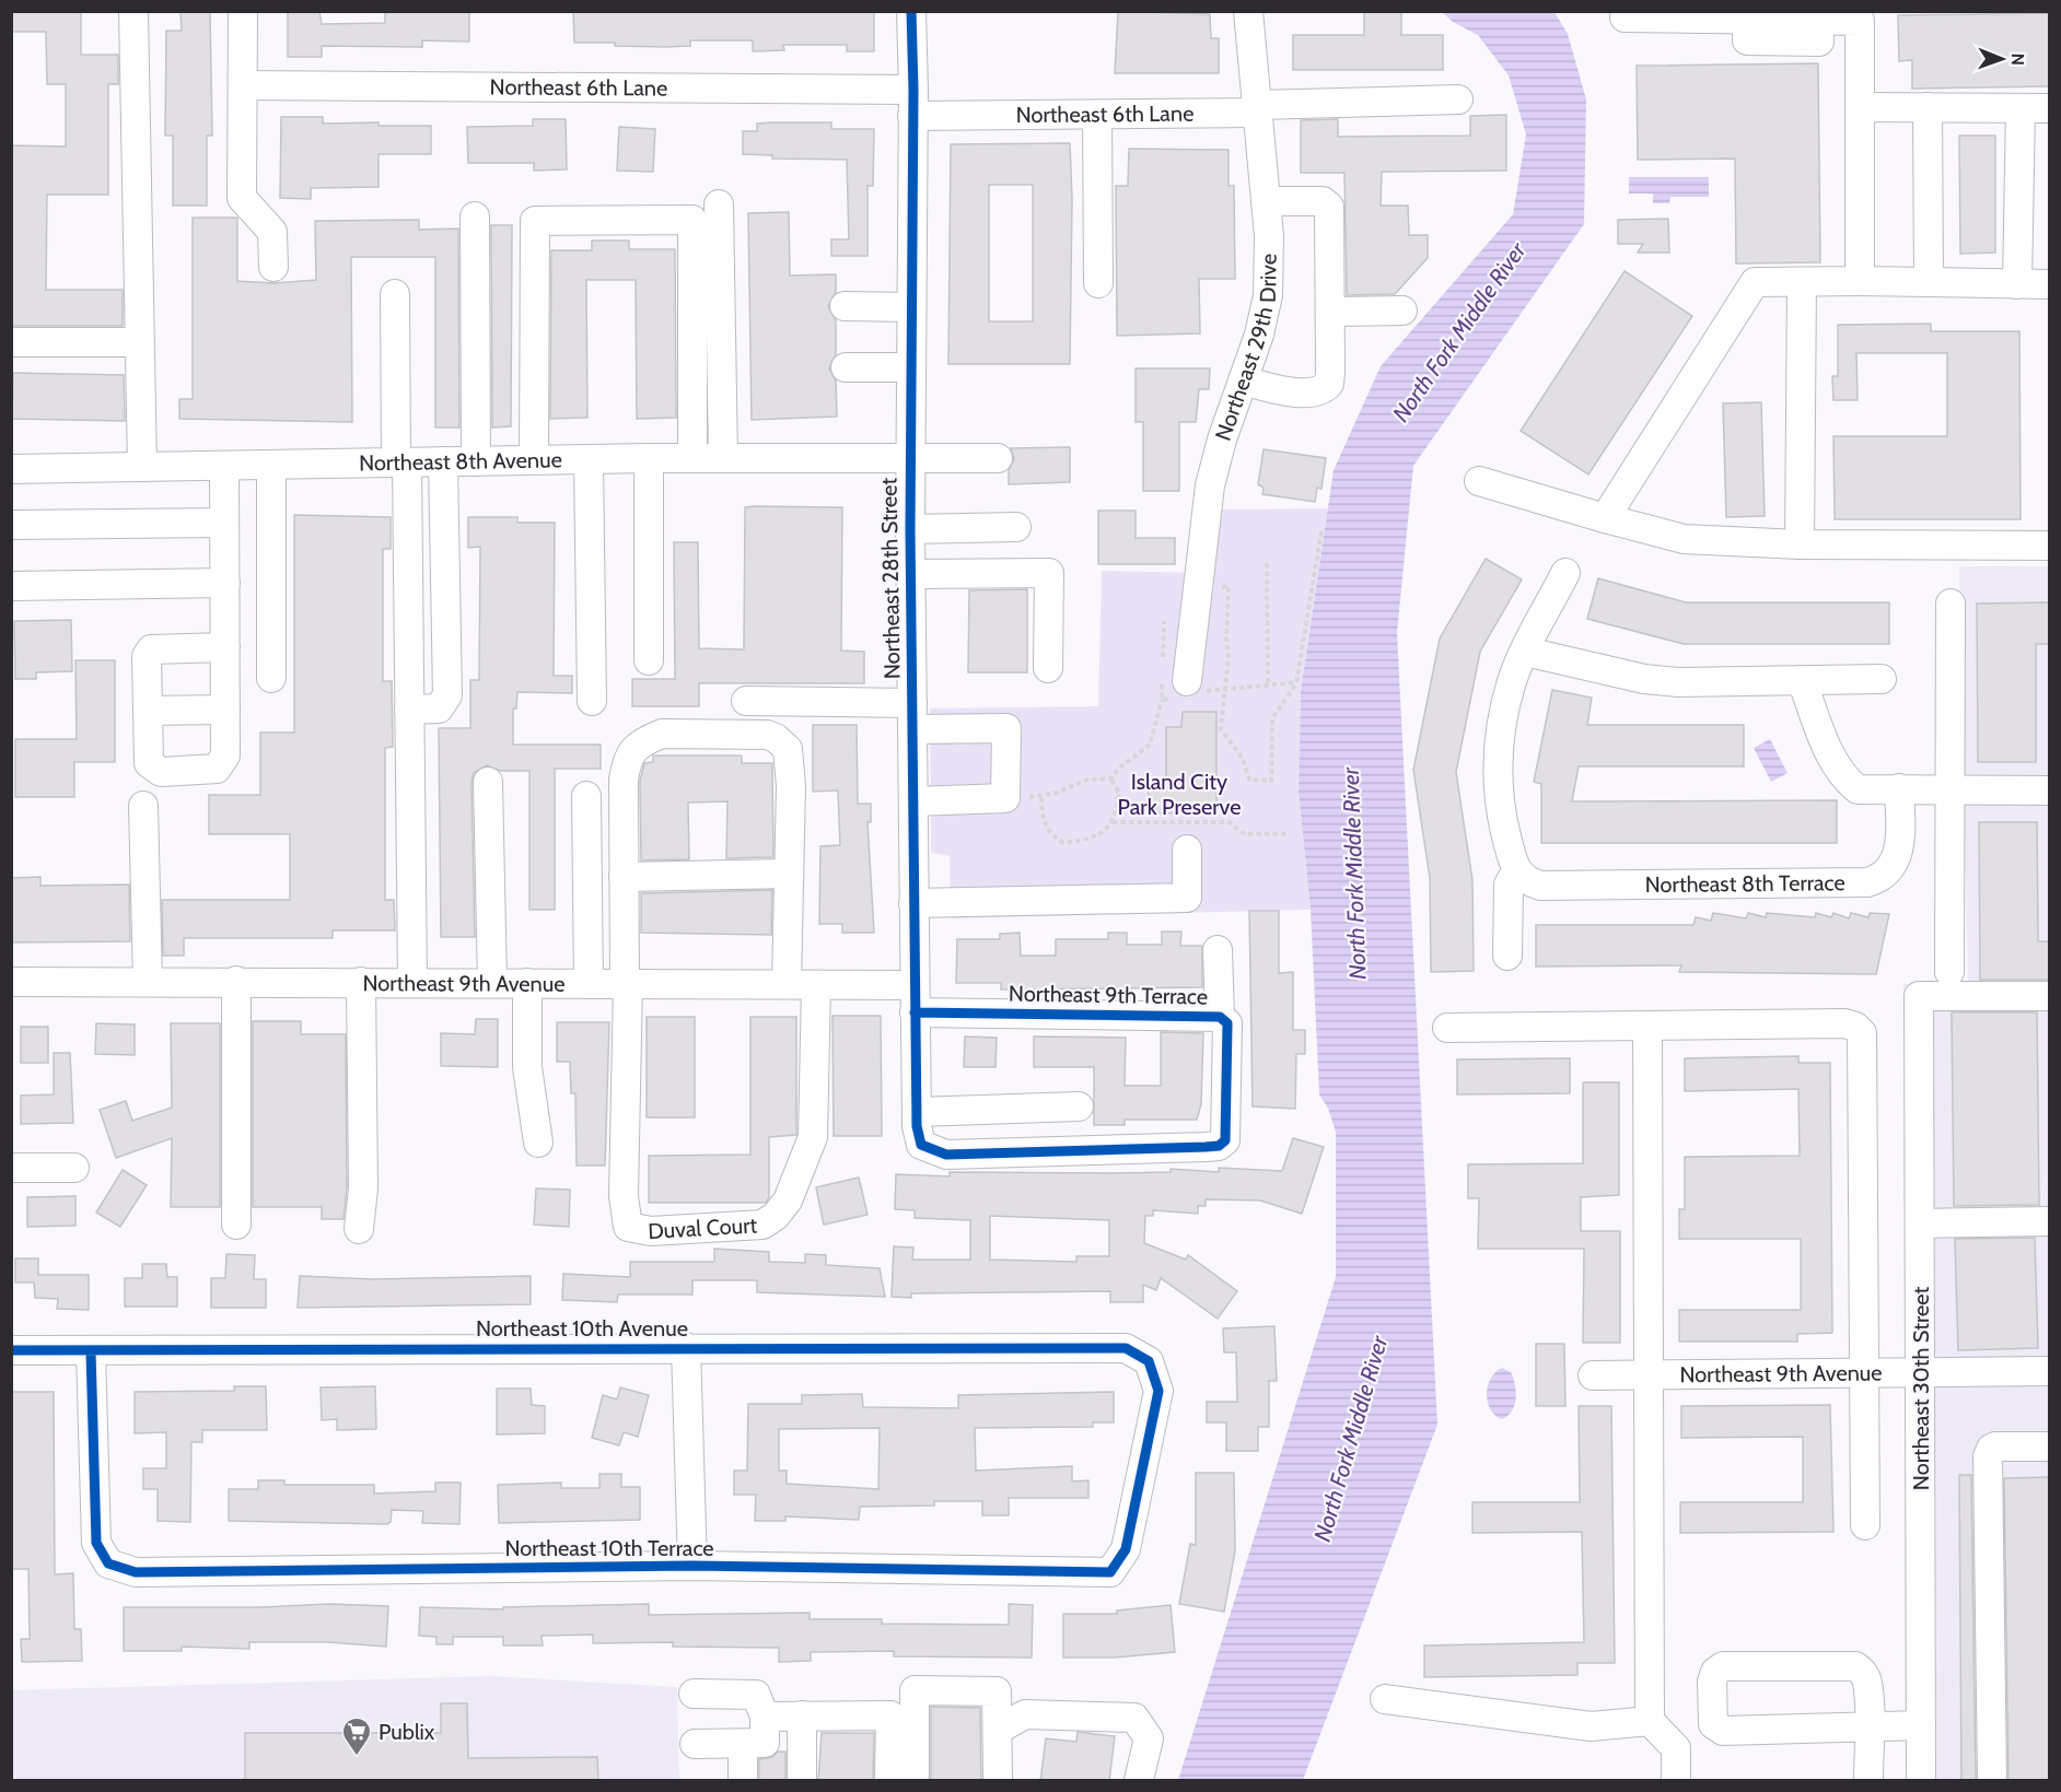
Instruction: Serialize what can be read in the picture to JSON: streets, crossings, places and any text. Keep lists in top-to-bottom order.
{
  "streets": {
    "street": [
      "Northeast 6th Lane",
      "Northeast 29th Drive",
      "Northeast 8th Avenue",
      "Northeast 28th Street",
      "Northeast 8th Terrace",
      "Northeast 9th Avenue",
      "Northeast 9th Terrace",
      "Duval Court",
      "Northeast 10th Avenue",
      "Northeast 30th Street",
      "Northeast 10th Terrace"
    ]
  },
  "crossings": [
    ["Northeast 6th Lane", "Northeast 29th Drive"],
    ["Northeast 6th Lane", "Northeast 28th Street"],
    ["Northeast 8th Avenue", "Northeast 28th Street"],
    ["Northeast 28th Street", "Northeast 9th Avenue"],
    ["Northeast 28th Street", "Northeast 9th Terrace"],
    ["Northeast 9th Avenue", "Northeast 9th Terrace"],
    ["Northeast 9th Avenue", "Duval Court"],
    ["Northeast 9th Avenue", "Northeast 30th Street"],
    ["Northeast 10th Avenue", "Northeast 10th Terrace"]
  ],
  "water": ["North Fork Middle River"],
  "parks": ["Island City Park Preserve"],
  "places": {
    "supermarket": ["Publix"]
  },
  "north": "right"
}
